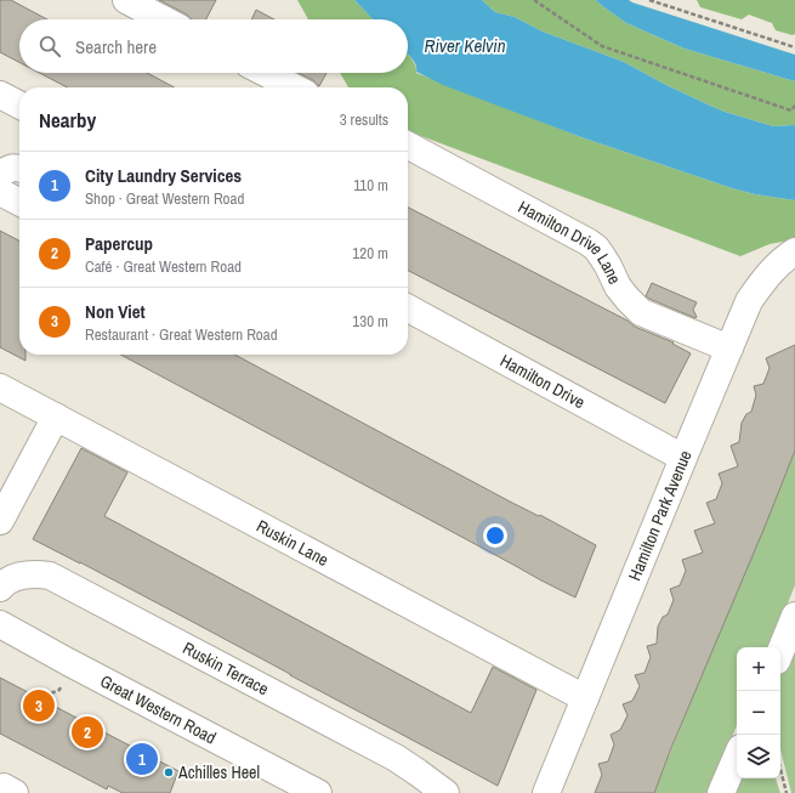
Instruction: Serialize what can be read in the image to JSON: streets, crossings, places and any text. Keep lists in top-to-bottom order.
{
  "streets": {
    "street": [
      "Hamilton Drive Lane",
      "Hamilton Drive",
      "Hamilton Park Avenue",
      "Ruskin Lane",
      "Ruskin Terrace",
      "Great Western Road"
    ]
  },
  "crossings": [
    ["Hamilton Drive Lane", "Hamilton Park Avenue"],
    ["Hamilton Drive", "Hamilton Park Avenue"],
    ["Hamilton Park Avenue", "Ruskin Lane"]
  ],
  "water": ["River Kelvin"],
  "places": ["Achilles Heel"],
  "page": {
    "search": "Search here",
    "heading": ["Nearby", "3 results"],
    "list": [
      {
        "mark": "1",
        "name": "City Laundry Services",
        "note": "Shop · Great Western Road",
        "value": "110 m"
      },
      {
        "mark": "2",
        "name": "Papercup",
        "note": "Café · Great Western Road",
        "value": "120 m"
      },
      {
        "mark": "3",
        "name": "Non Viet",
        "note": "Restaurant · Great Western Road",
        "value": "130 m"
      }
    ],
    "map_buttons": ["+", "−"],
    "pins": ["3", "2", "1"]
  }
}
